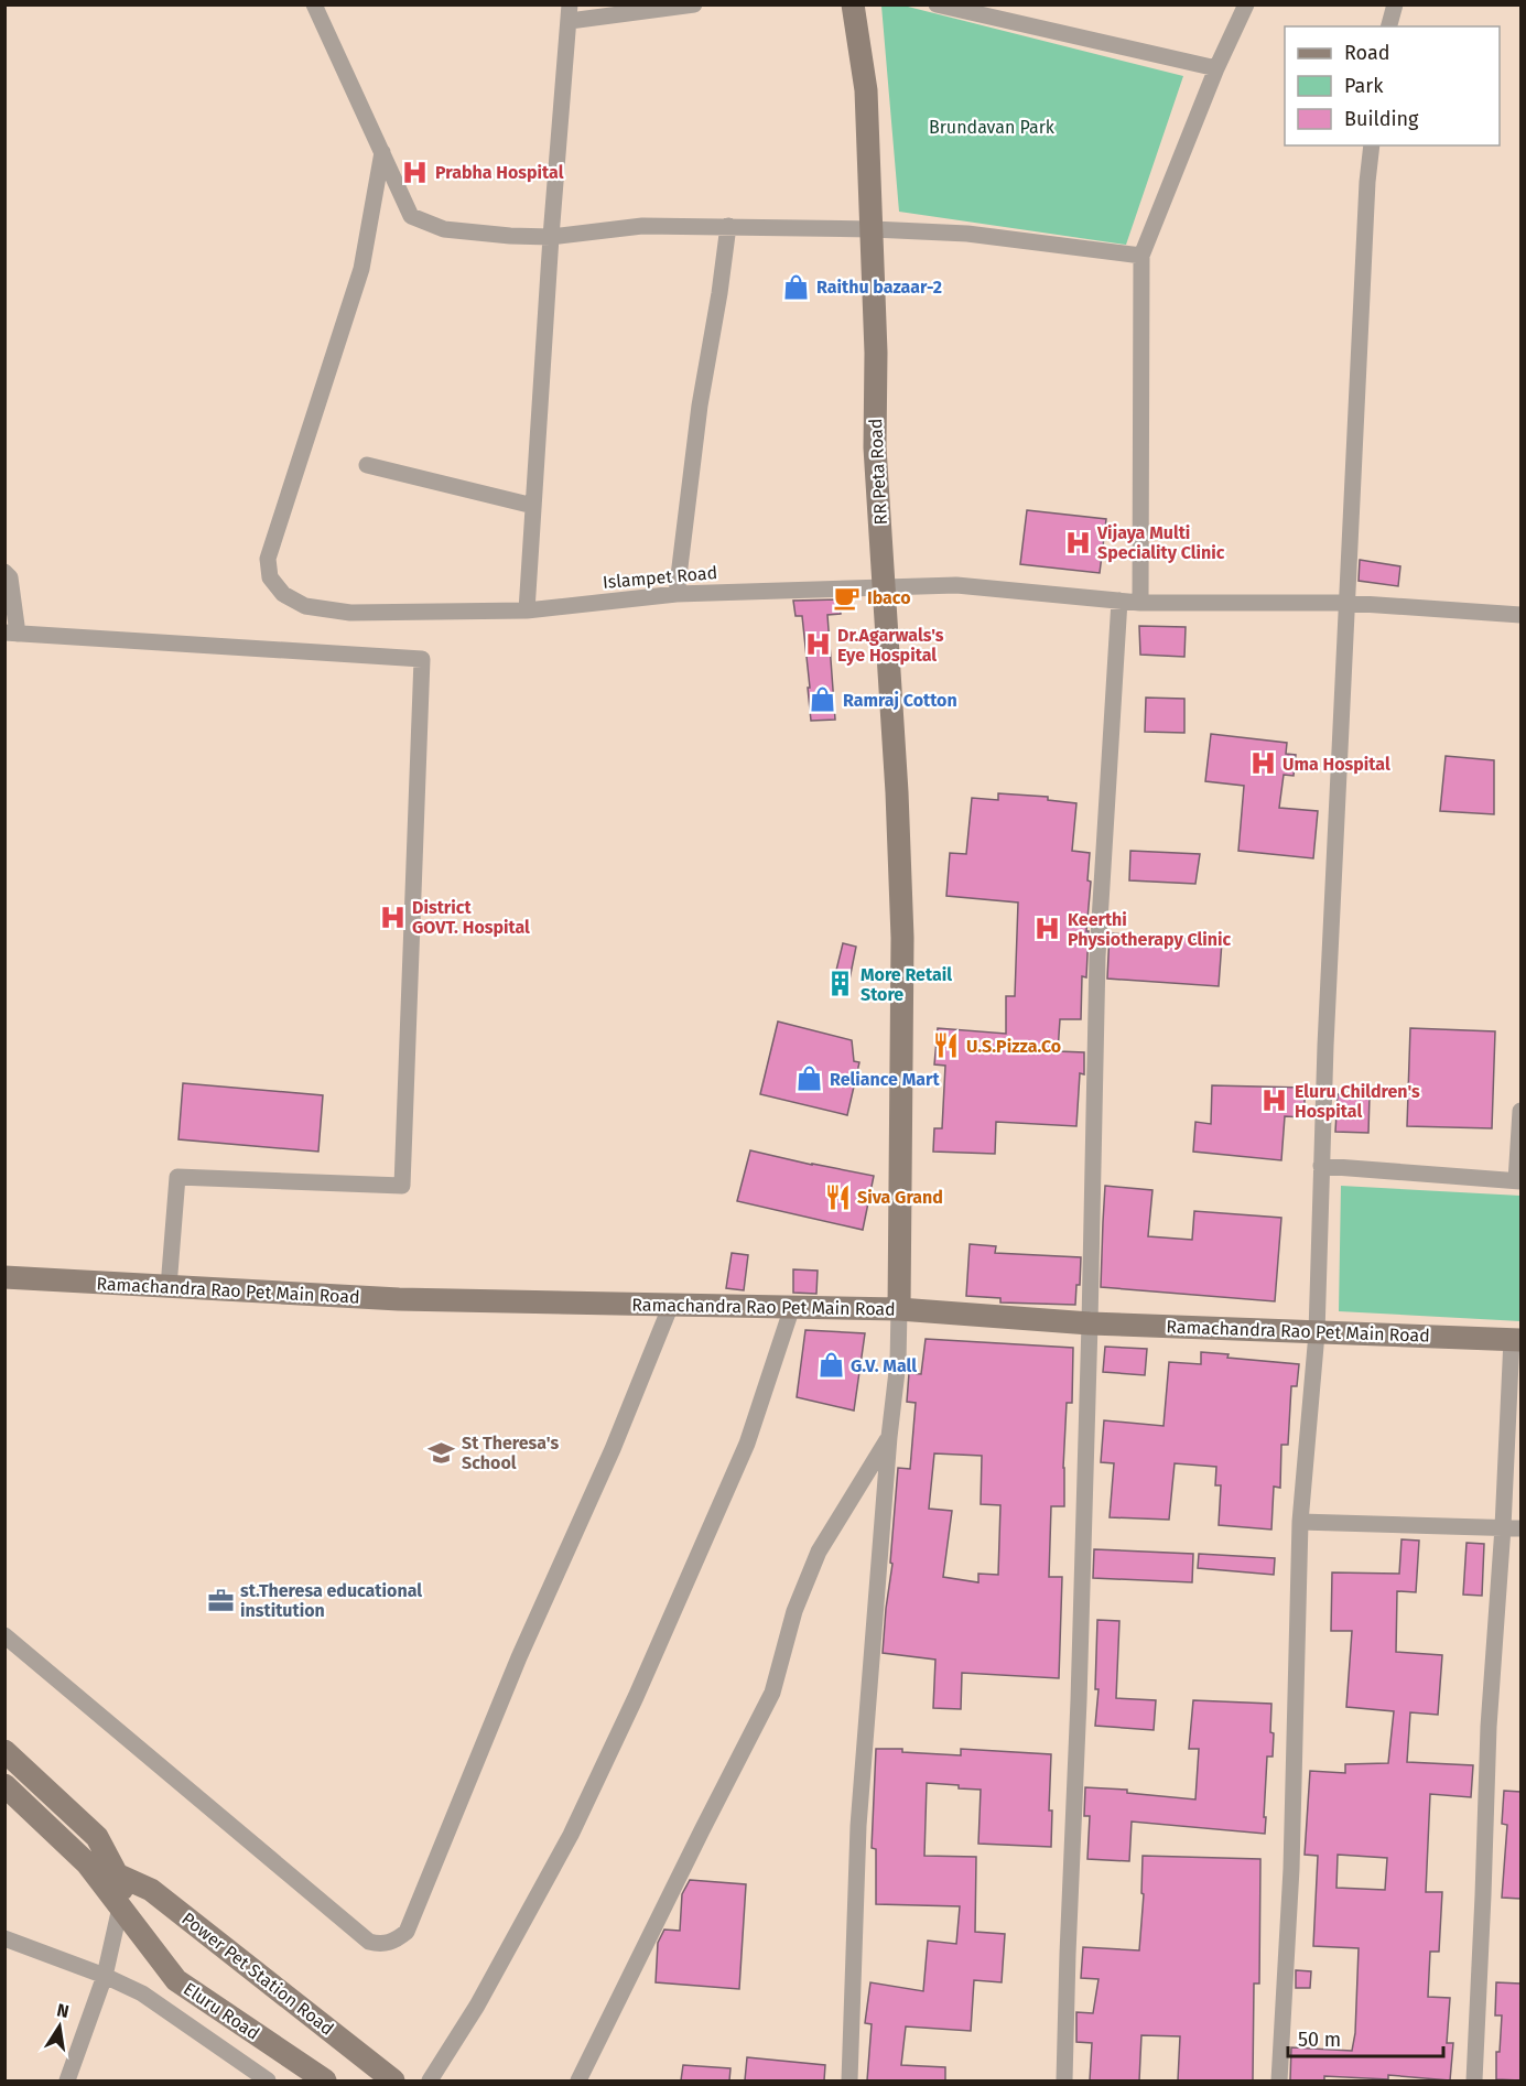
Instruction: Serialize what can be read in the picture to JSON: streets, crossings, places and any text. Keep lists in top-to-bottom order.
{
  "streets": {
    "street": [
      "RR Peta Road",
      "Islampet Road",
      "Ramachandra Rao Pet Main Road",
      "Power Pet Station Road",
      "Eluru Road"
    ]
  },
  "crossings": [
    ["RR Peta Road", "Islampet Road"],
    ["RR Peta Road", "Ramachandra Rao Pet Main Road"],
    ["Power Pet Station Road", "Eluru Road"]
  ],
  "parks": ["Brundavan Park"],
  "places": {
    "hospital": [
      "Prabha Hospital",
      "Vijaya Multi Speciality Clinic",
      "Dr.Agarwals's Eye Hospital",
      "Uma Hospital",
      "District GOVT. Hospital",
      "Keerthi Physiotherapy Clinic",
      "Eluru Children's Hospital"
    ],
    "shop": [
      "Raithu bazaar-2",
      "Ramraj Cotton",
      "Reliance Mart",
      "G.V. Mall"
    ],
    "cafe": ["Ibaco"],
    "building": ["More Retail Store"],
    "restaurant": ["U.S.Pizza.Co", "Siva Grand"],
    "school or university": ["St Theresa's School"],
    "office": ["st.Theresa educational institution"]
  },
  "legend": ["Road", "Park", "Building"],
  "scale_bar": "50 m",
  "north": "top"
}
